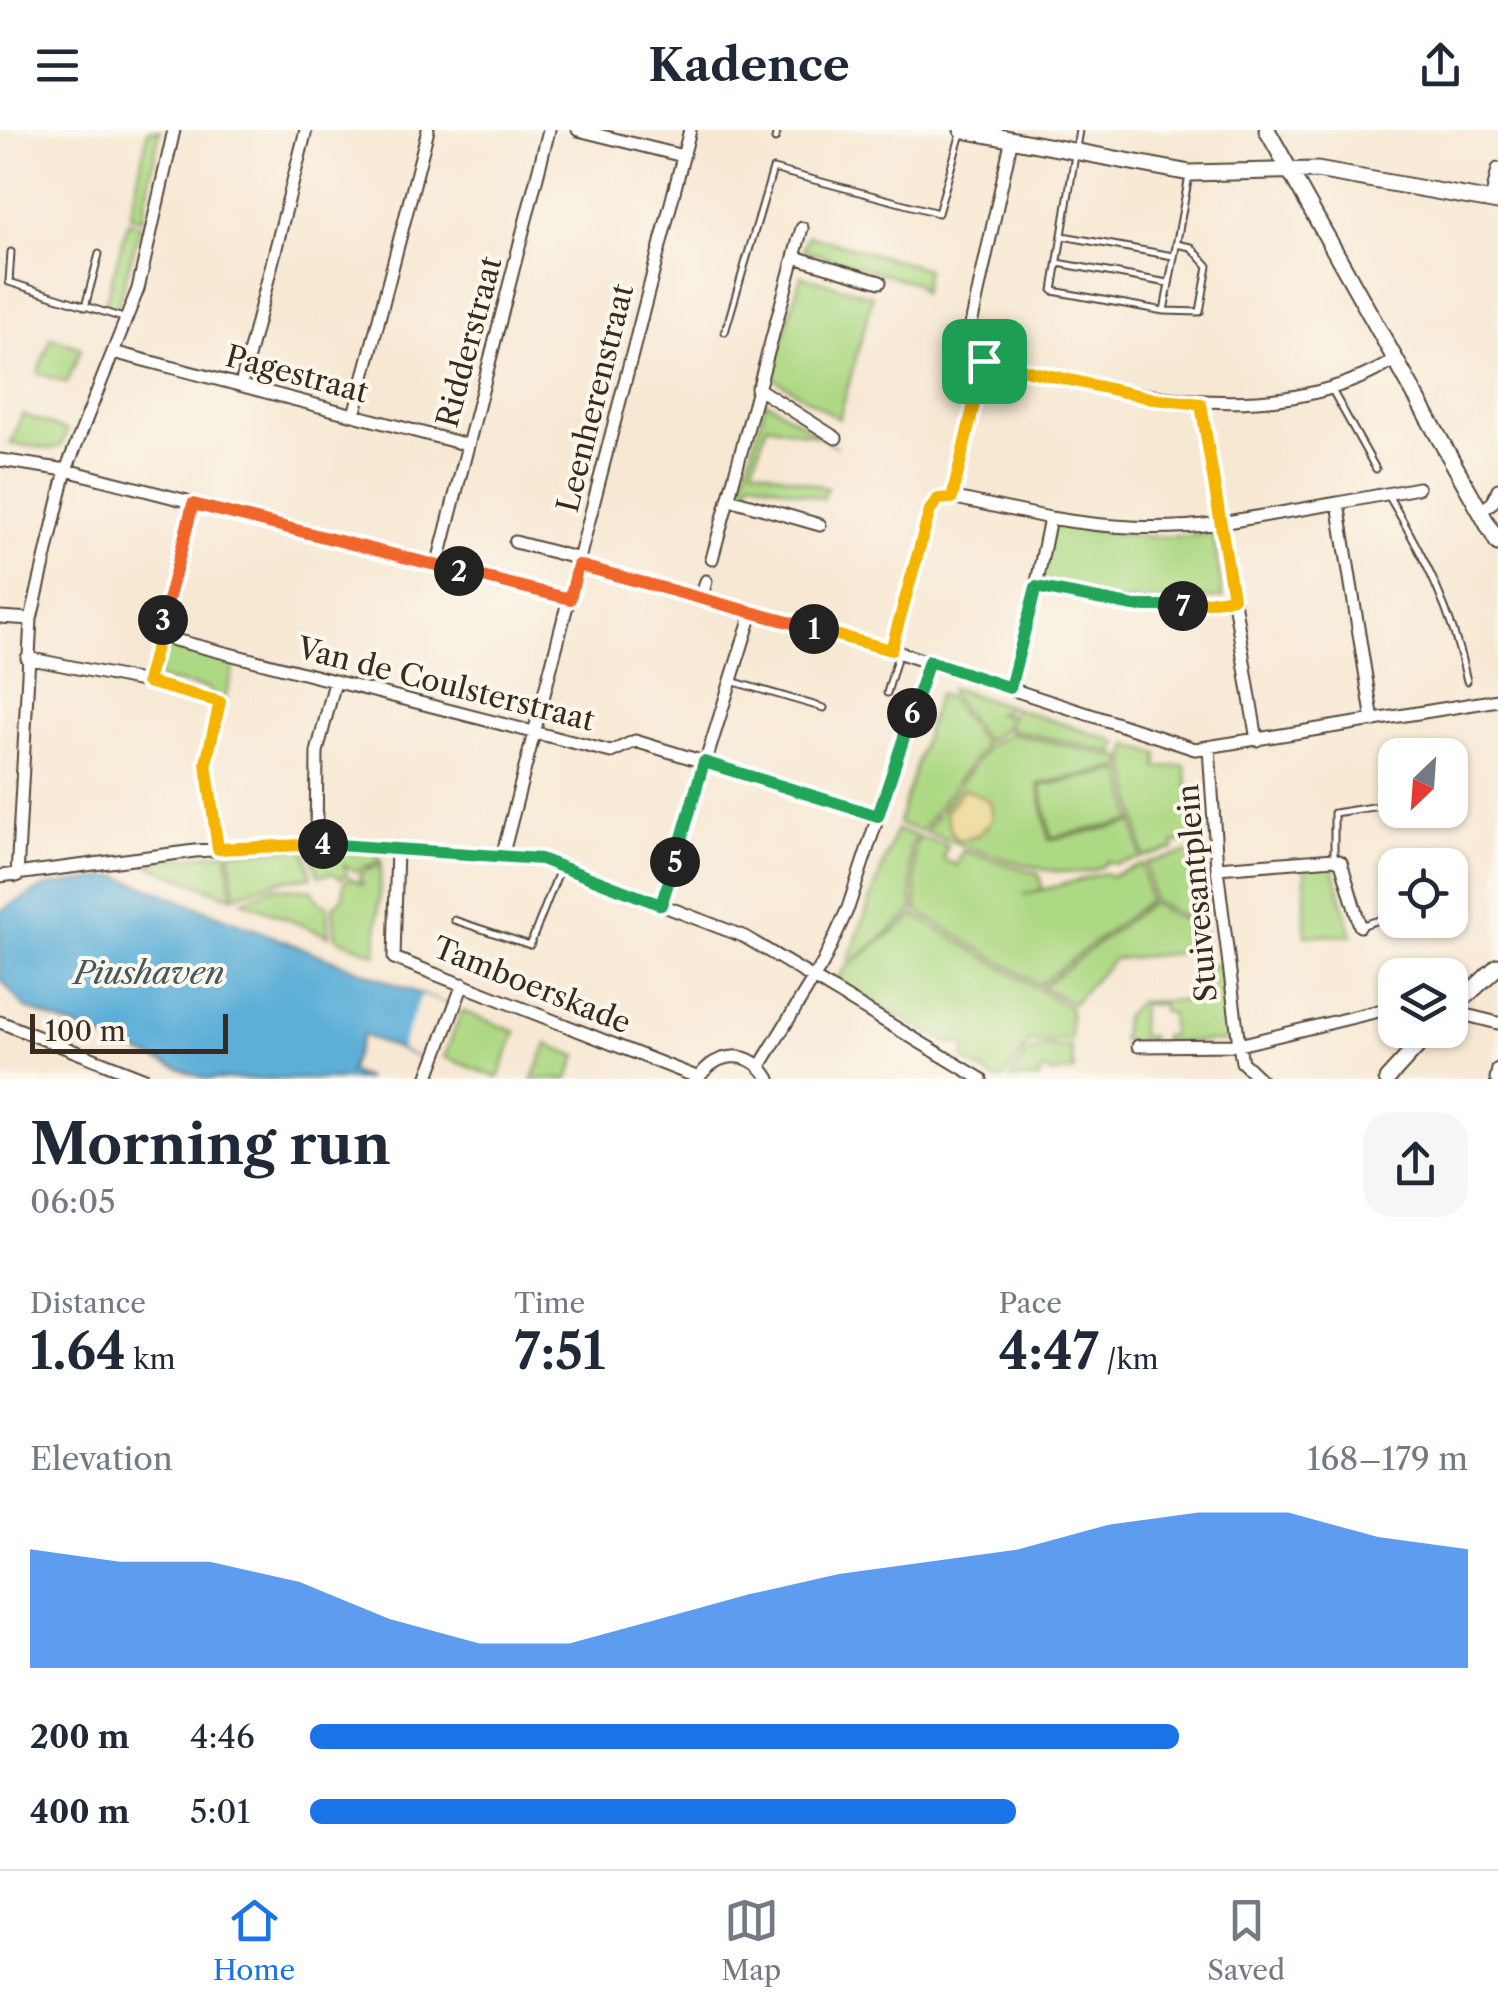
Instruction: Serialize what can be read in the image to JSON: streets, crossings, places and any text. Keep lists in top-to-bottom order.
{
  "streets": {
    "street": [
      "Ridderstraat",
      "Pagestraat",
      "Leenherenstraat",
      "Van de Coulsterstraat",
      "Stuivesantplein",
      "Tamboerskade"
    ]
  },
  "crossings": [
    ["Ridderstraat", "Pagestraat"],
    ["Leenherenstraat", "Van de Coulsterstraat"],
    ["Leenherenstraat", "Stuivesantplein"]
  ],
  "water": ["Piushaven"],
  "scale_bar": "100 m",
  "north": "bottom left",
  "page": {
    "header": "Kadence",
    "pins": [
      "2",
      "7",
      "3",
      "1",
      "6",
      "4",
      "5"
    ],
    "scale": "100 m",
    "heading": ["Morning run", "06:05"],
    "stats": [
      ["Distance", "1.64 km"],
      ["Time", "7:51"],
      ["Pace", "4:47 /km"]
    ],
    "chart": ["Elevation", "168–179 m"],
    "list": [
      {
        "name": "200 m",
        "note": "4:46"
      },
      {
        "name": "400 m",
        "note": "5:01"
      }
    ],
    "tabs": ["Home", "Map", "Saved"]
  }
}
